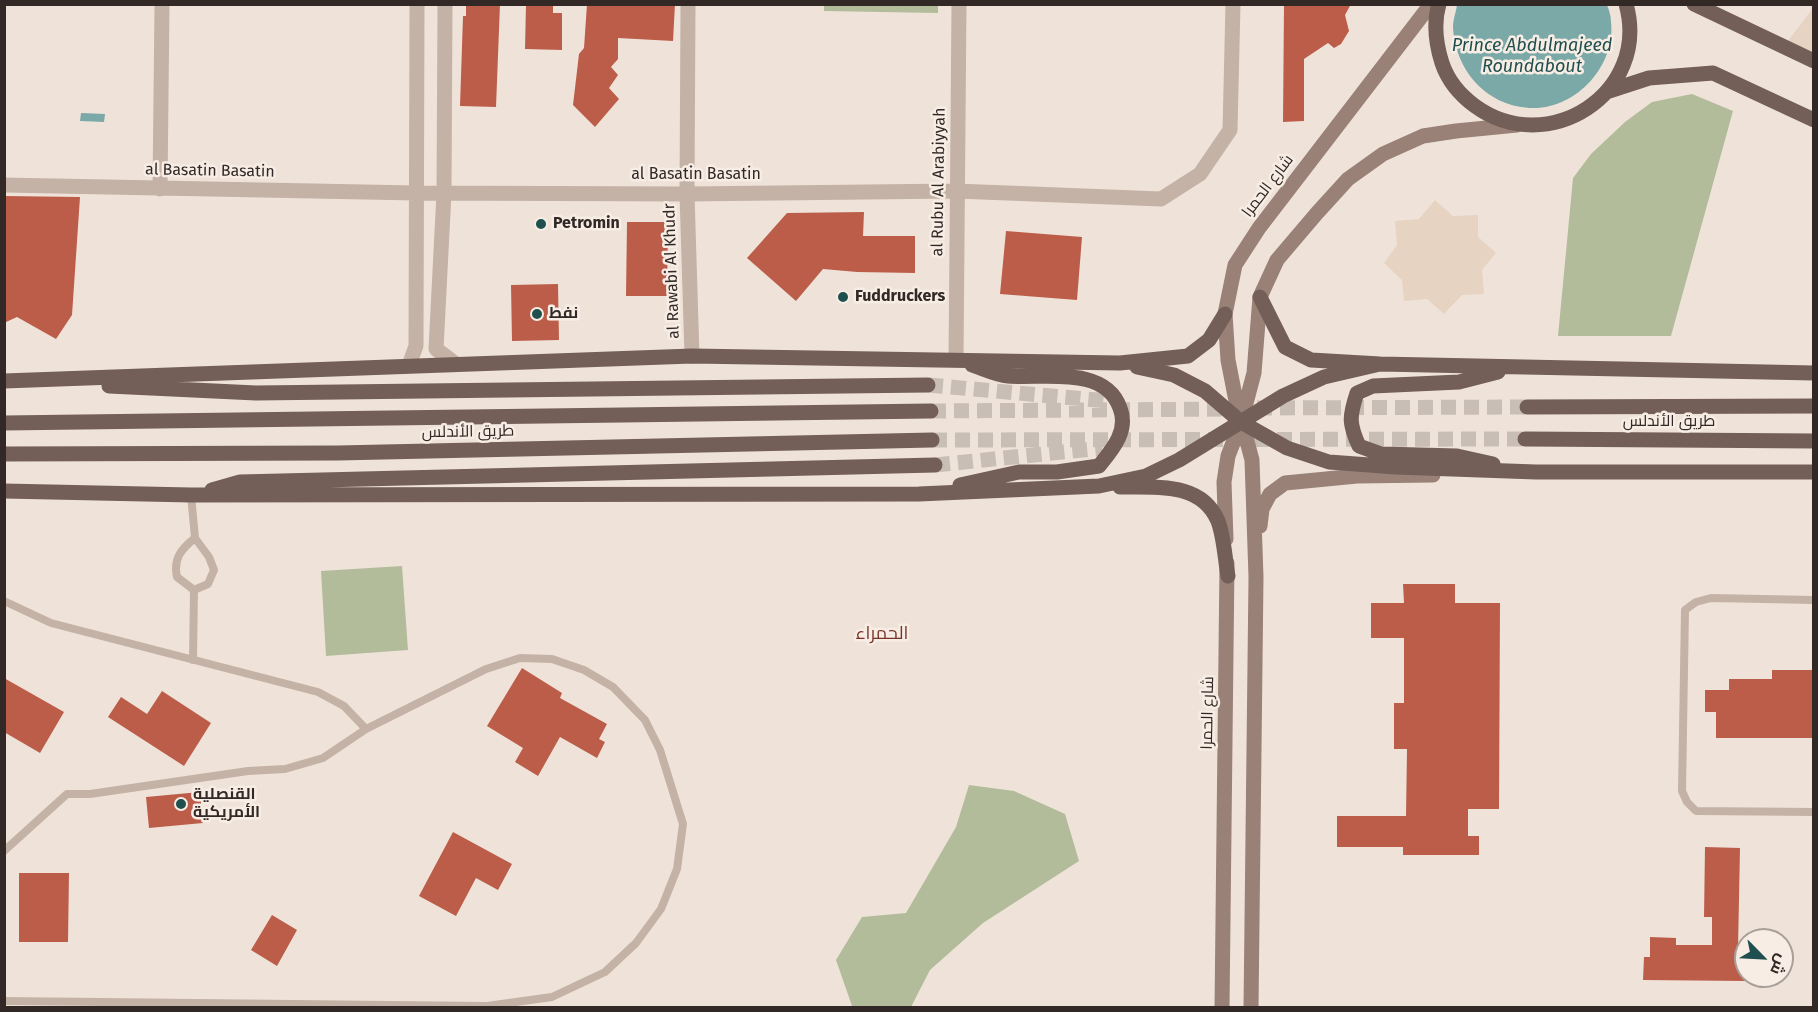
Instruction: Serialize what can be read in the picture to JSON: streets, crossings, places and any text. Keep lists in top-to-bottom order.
{
  "streets": {
    "main road": ["شارع الحمرا", "طريق الأندلس"],
    "street": ["al Basatin Basatin", "al Rubu Al Arabiyyah", "al Rawabi Al Khudr"]
  },
  "crossings": [
    ["al Basatin Basatin", "al Rubu Al Arabiyyah"],
    ["al Basatin Basatin", "al Rawabi Al Khudr"]
  ],
  "districts": ["الحمراء"],
  "water": ["Prince Abdulmajeed Roundabout"],
  "places": [
    "Petromin",
    "Fuddruckers",
    "نفط",
    "القنصلية الأمريكية"
  ],
  "north": "bottom right"
}
